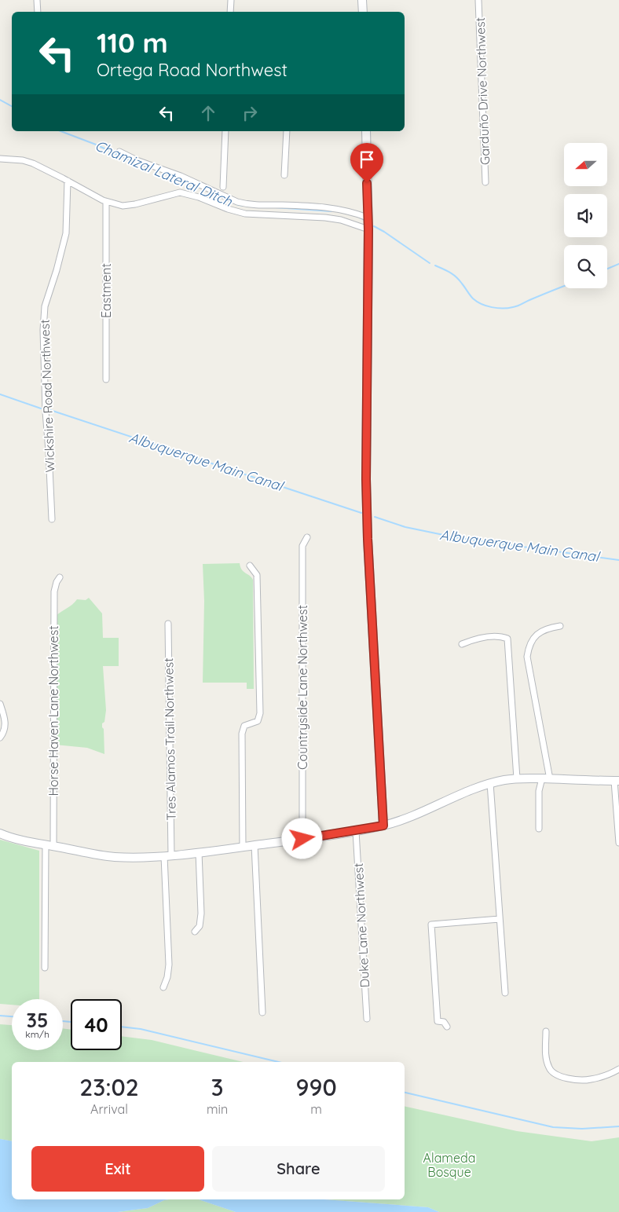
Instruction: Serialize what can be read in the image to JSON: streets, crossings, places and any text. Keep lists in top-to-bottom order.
{
  "streets": {
    "street": [
      "Garduño Drive Northwest",
      "Eastment",
      "Wickshire Road Northwest",
      "Countryside Lane Northwest",
      "Horse Haven Lane Northwest",
      "Tres Alamos Trail Northwest",
      "Duke Lane Northwest"
    ]
  },
  "water": ["Chamizal Lateral Ditch", "Albuquerque Main Canal"],
  "parks": ["Alameda Bosque"],
  "north": "left",
  "page": {
    "turn": ["110 m", "Ortega Road Northwest"],
    "speed": "35 km/h",
    "limit": "40",
    "eta": [
      "23:02",
      "Arrival",
      "3",
      "min",
      "990",
      "m"
    ],
    "buttons": ["Exit", "Share"]
  }
}
